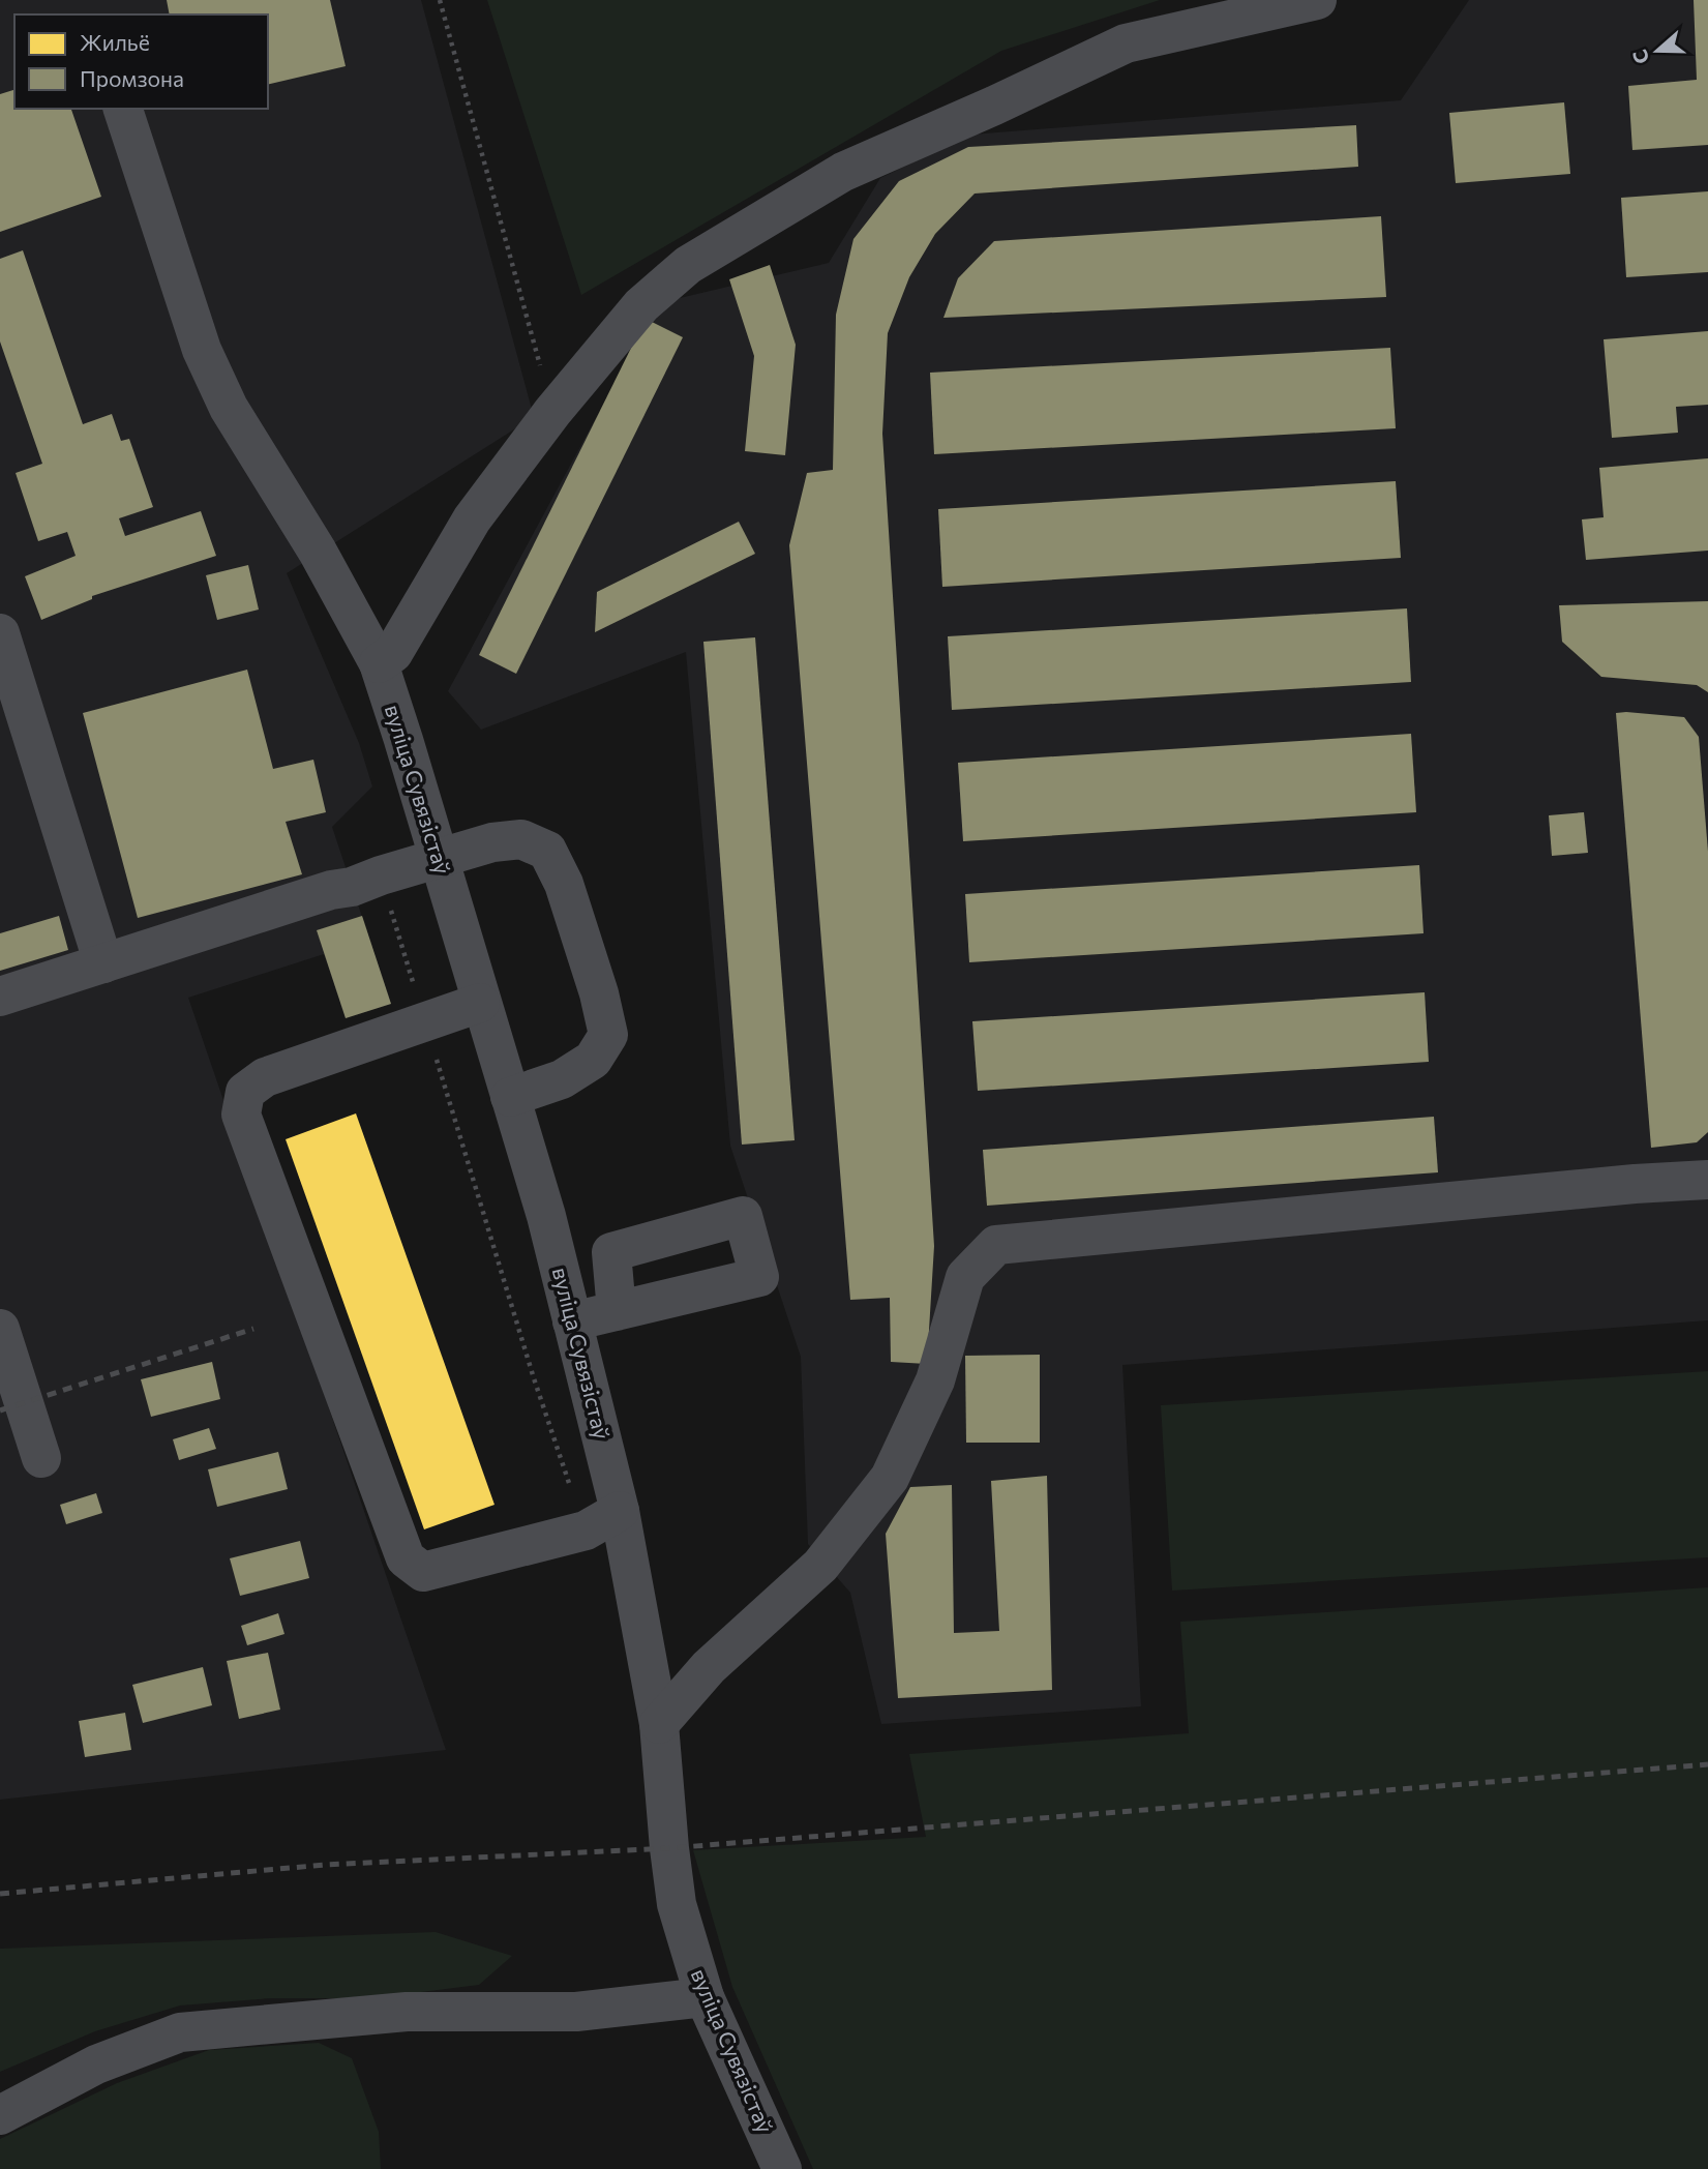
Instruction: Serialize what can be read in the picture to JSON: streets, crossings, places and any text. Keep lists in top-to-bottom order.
{
  "streets": {
    "street": ["вуліца Сувязістаў"]
  },
  "legend": ["Жильё", "Промзона"],
  "north": "left"
}
